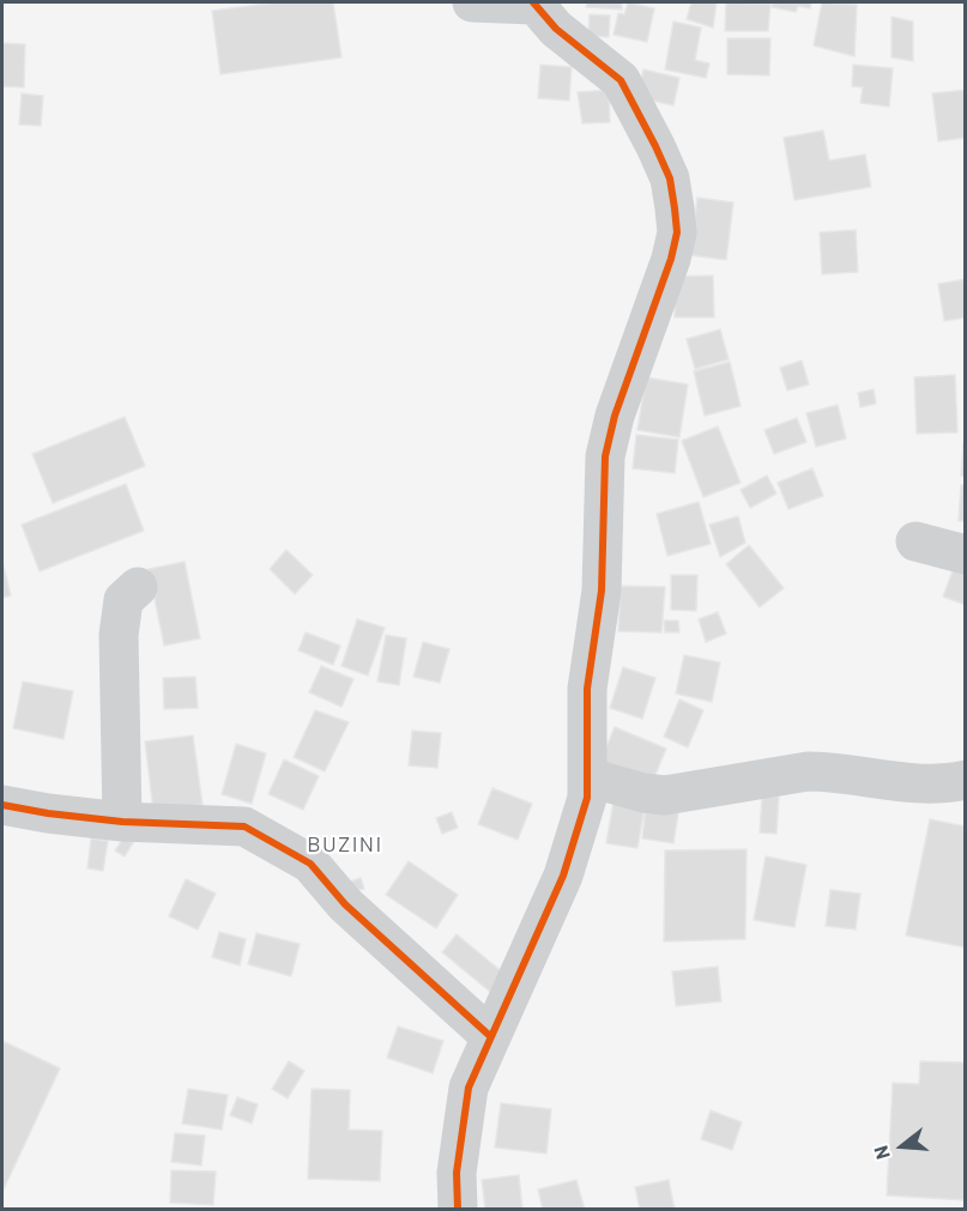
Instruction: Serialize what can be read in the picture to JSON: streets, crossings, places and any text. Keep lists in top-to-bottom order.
{
  "districts": ["BUZINI"],
  "north": "left"
}
